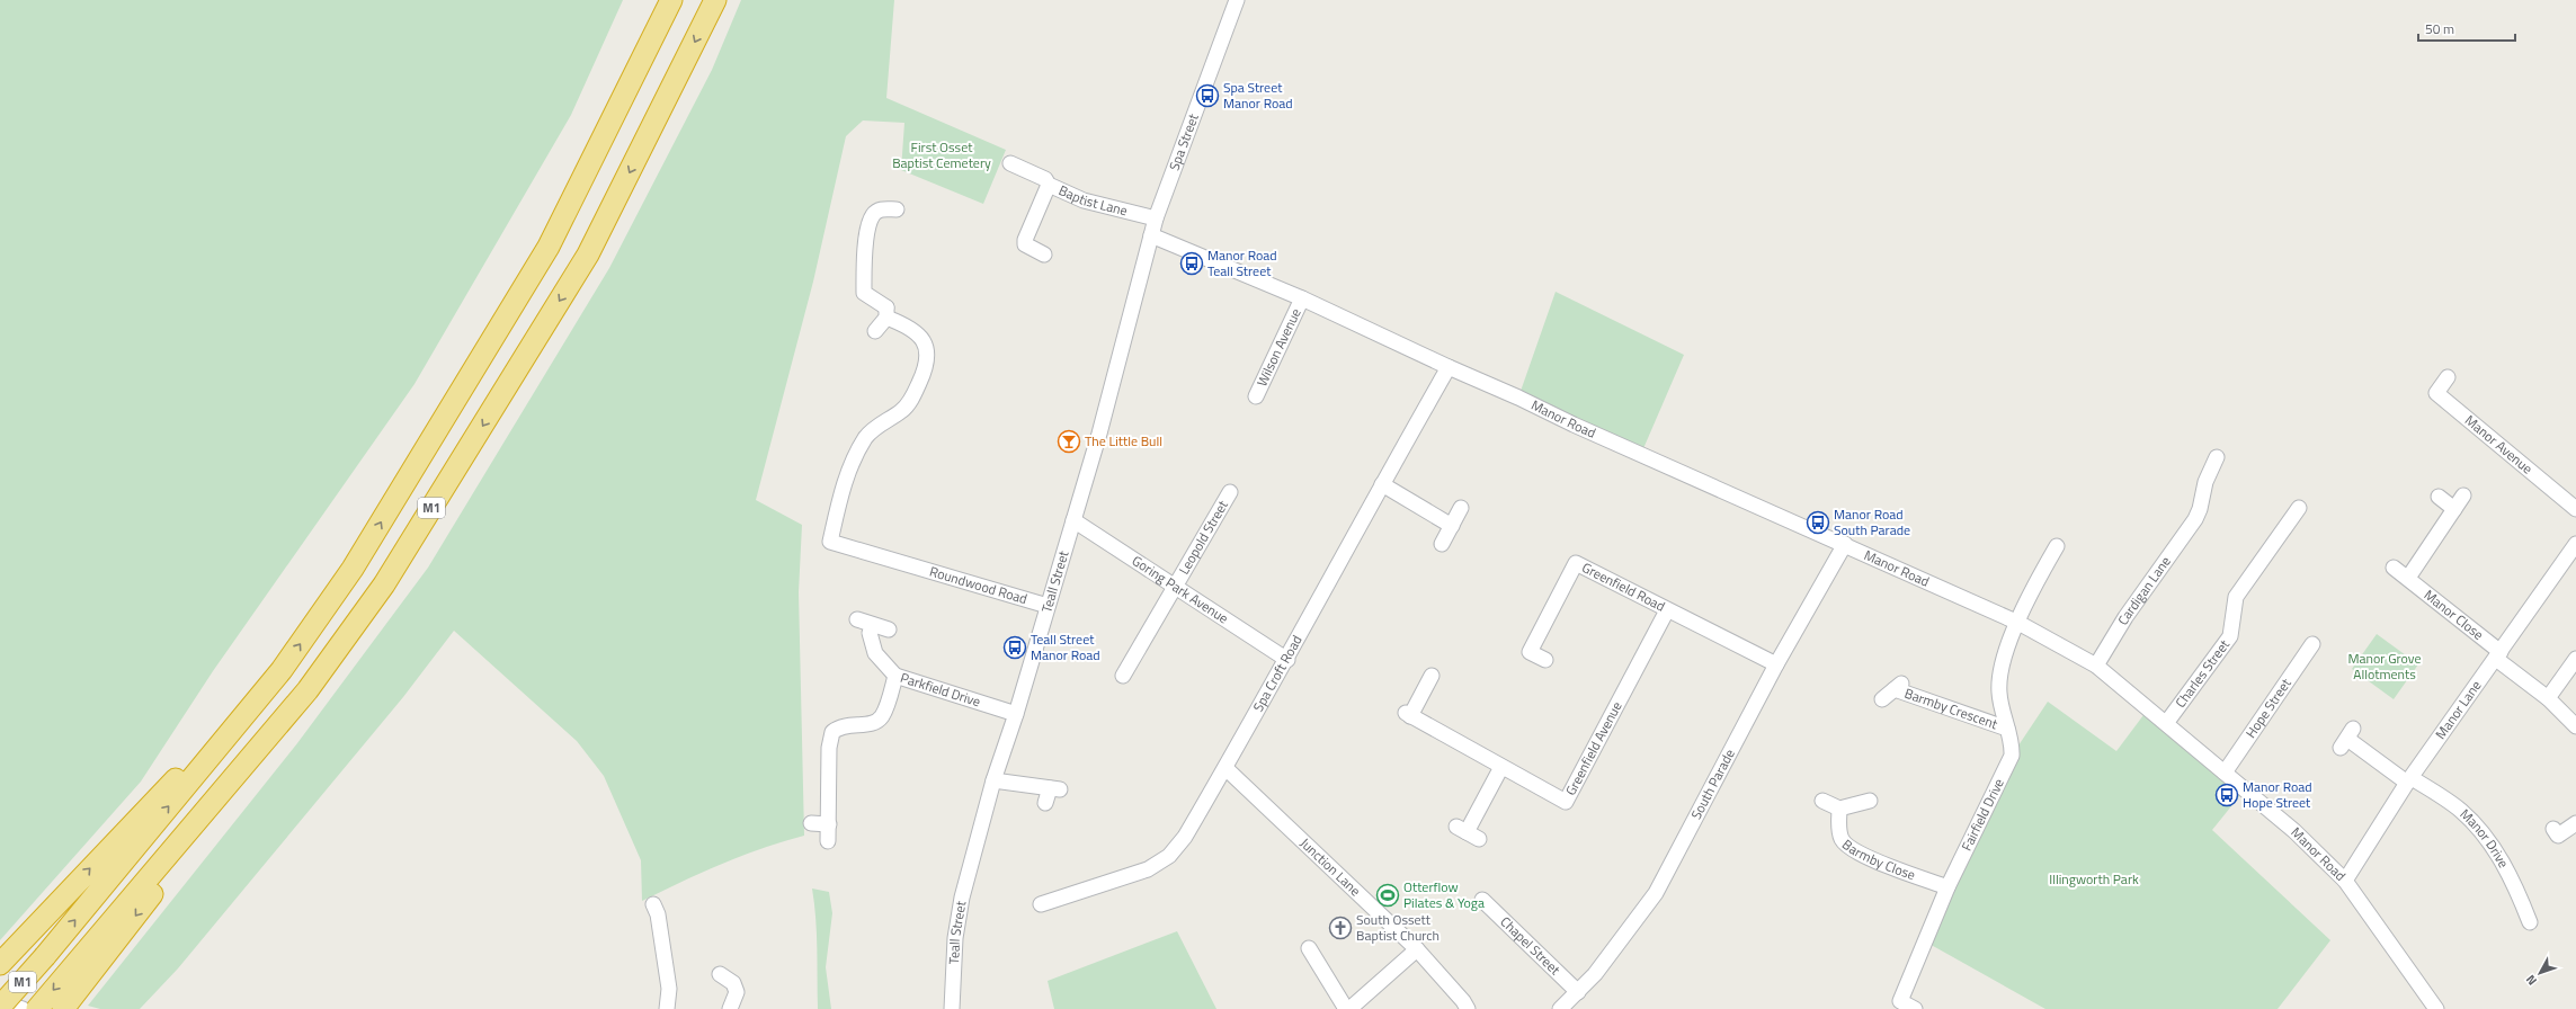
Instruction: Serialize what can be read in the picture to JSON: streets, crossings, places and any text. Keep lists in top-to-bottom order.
{
  "streets": {
    "highway": ["M1"],
    "street": [
      "Spa Street",
      "Baptist Lane",
      "Wilson Avenue",
      "Manor Road",
      "Manor Avenue",
      "Leopold Street",
      "Teall Street",
      "Roundwood Road",
      "Greenfield Road",
      "Goring Park Avenue",
      "Cardigan Lane",
      "Manor Close",
      "Charles Street",
      "Spa Croft Road",
      "Parkfield Drive",
      "Barmby Crescent",
      "Hope Street",
      "Manor Lane",
      "Greenfield Avenue",
      "South Parade",
      "Fairfield Drive",
      "Manor Drive",
      "Barmby Close",
      "Junction Lane",
      "Chapel Street"
    ]
  },
  "crossings": [
    ["Spa Street", "Baptist Lane"],
    ["Spa Street", "Manor Road"],
    ["Spa Street", "Teall Street"],
    ["Wilson Avenue", "Manor Road"],
    ["Manor Road", "Teall Street"],
    ["Manor Road", "Cardigan Lane"],
    ["Manor Road", "Charles Street"],
    ["Manor Road", "Spa Croft Road"],
    ["Manor Road", "Hope Street"],
    ["Manor Road", "Manor Lane"],
    ["Manor Road", "South Parade"],
    ["Manor Road", "Fairfield Drive"],
    ["Leopold Street", "Goring Park Avenue"],
    ["Teall Street", "Roundwood Road"],
    ["Teall Street", "Goring Park Avenue"],
    ["Teall Street", "Parkfield Drive"],
    ["Greenfield Road", "Greenfield Avenue"],
    ["Greenfield Road", "South Parade"],
    ["Goring Park Avenue", "Spa Croft Road"],
    ["Manor Close", "Manor Lane"],
    ["Spa Croft Road", "Junction Lane"],
    ["Barmby Crescent", "Fairfield Drive"],
    ["Manor Lane", "Manor Drive"],
    ["South Parade", "Chapel Street"],
    ["Fairfield Drive", "Barmby Close"]
  ],
  "parks": ["First Osset Baptist Cemetery", "Manor Grove Allotments", "Illingworth Park"],
  "places": {
    "bus stop": [
      "Spa Street Manor Road",
      "Manor Road Teall Street",
      "Manor Road South Parade",
      "Teall Street Manor Road",
      "Manor Road Hope Street"
    ],
    "bar": ["The Little Bull"],
    "sports": ["Otterflow Pilates & Yoga"],
    "church": ["South Ossett Baptist Church"]
  },
  "scale_bar": "50 m",
  "north": "bottom left"
}
